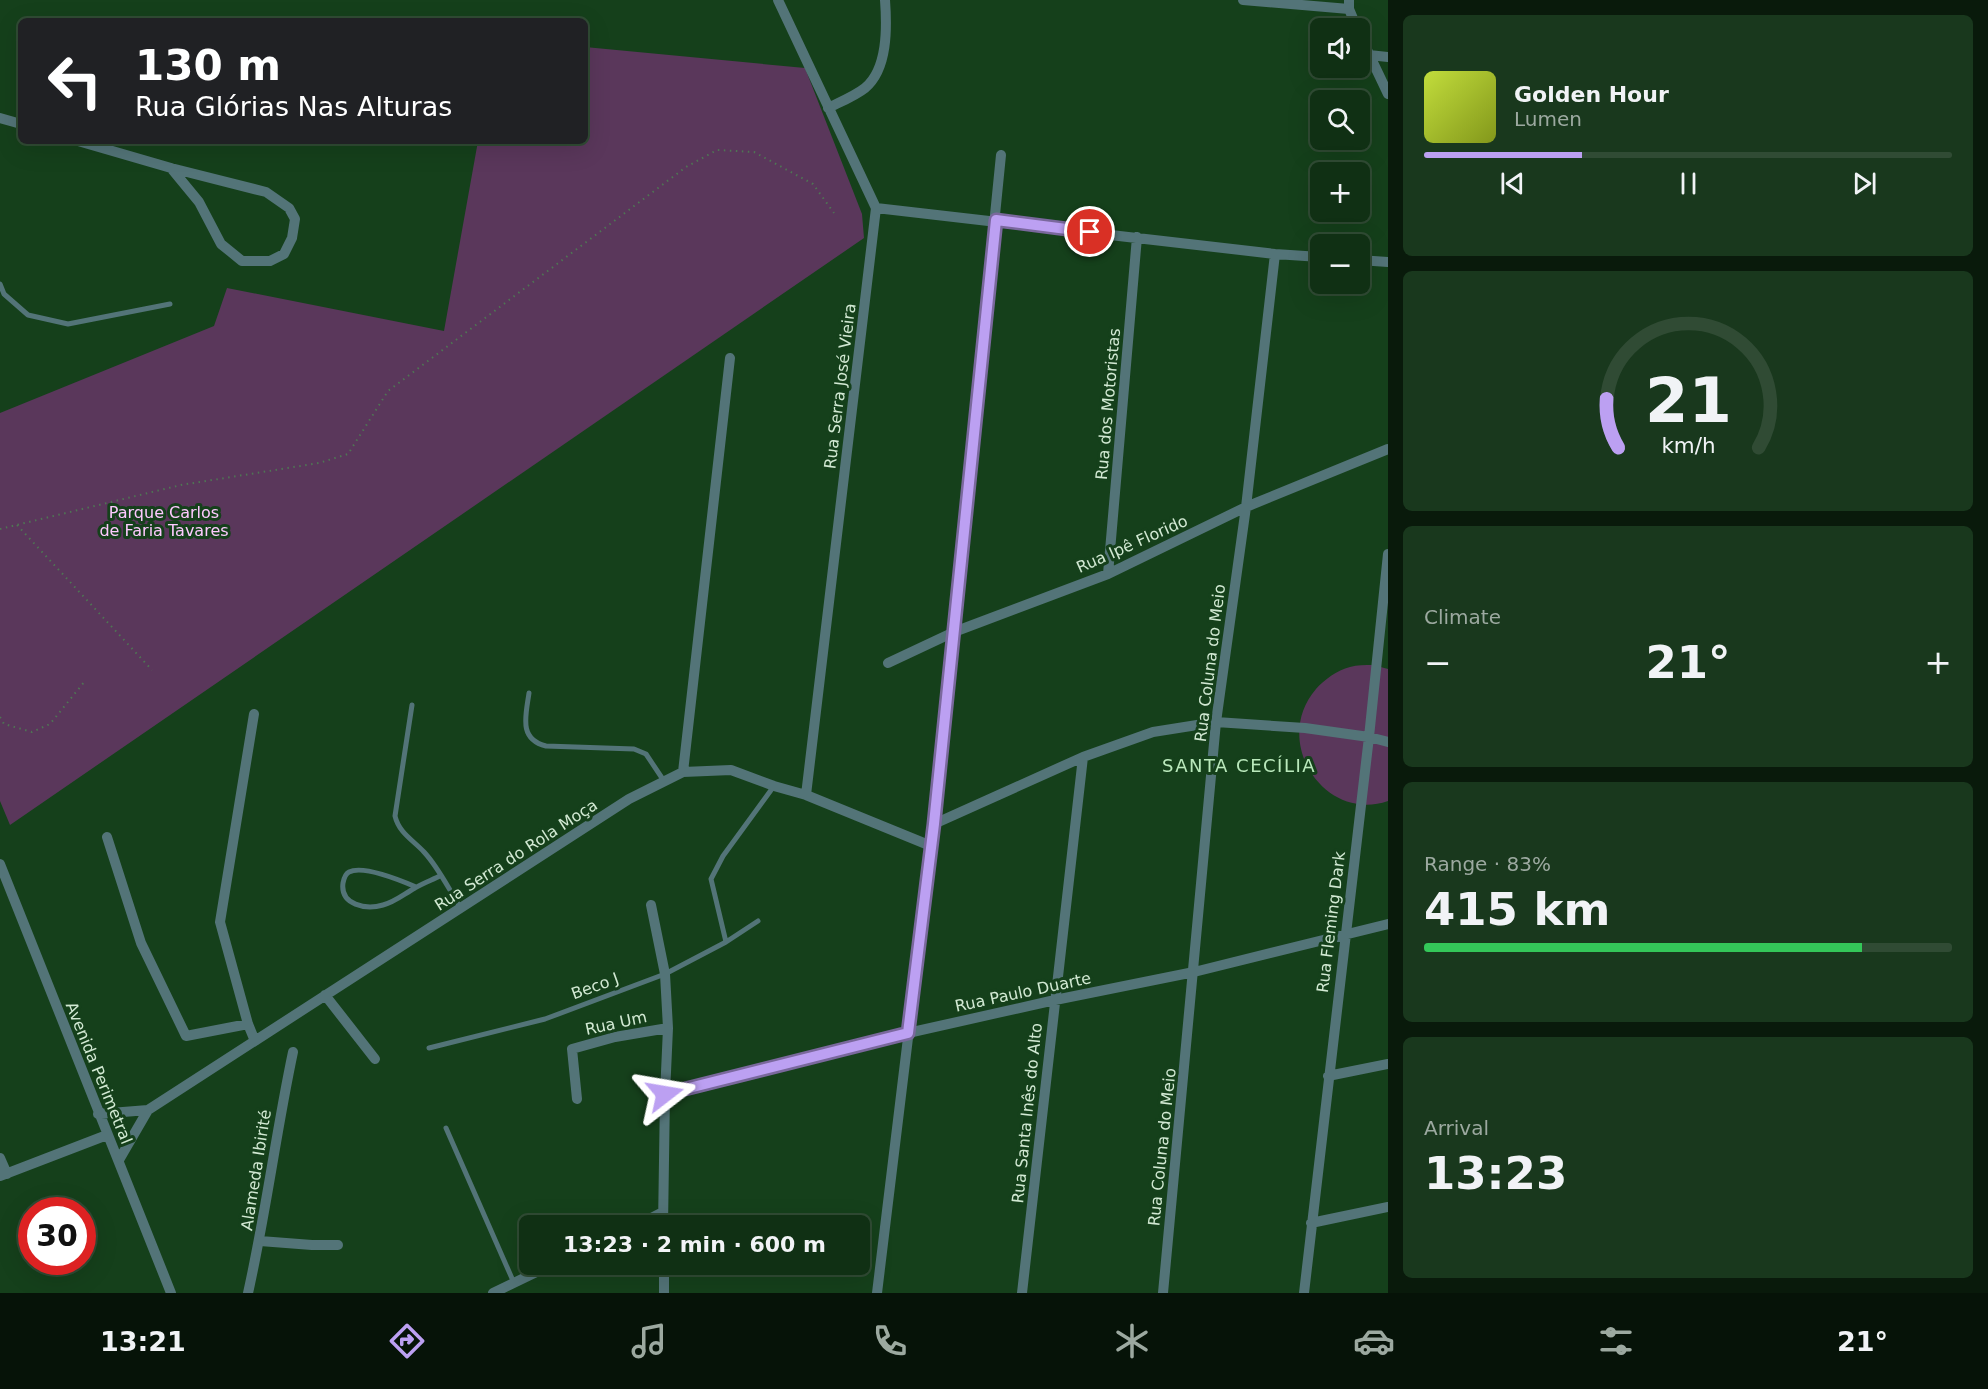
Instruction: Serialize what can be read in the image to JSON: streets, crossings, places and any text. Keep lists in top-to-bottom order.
{
  "streets": {
    "street": [
      "Rua Serra José Vieira",
      "Rua dos Motoristas",
      "Rua Ipê Florido",
      "Rua Coluna do Meio",
      "Rua Serra do Rola Moça",
      "Rua Fleming Dark",
      "Rua Paulo Duarte",
      "Rua Um",
      "Avenida Perimetral",
      "Rua Santa Inês do Alto",
      "Alameda Ibirité"
    ],
    "lane": ["Beco J"]
  },
  "crossings": [
    ["Rua Serra José Vieira", "Rua Serra do Rola Moça"],
    ["Rua dos Motoristas", "Rua Ipê Florido"],
    ["Rua Ipê Florido", "Rua Coluna do Meio"],
    ["Rua Coluna do Meio", "Rua Paulo Duarte"],
    ["Rua Serra do Rola Moça", "Avenida Perimetral"],
    ["Rua Fleming Dark", "Rua Paulo Duarte"],
    ["Rua Paulo Duarte", "Rua Santa Inês do Alto"]
  ],
  "districts": ["SANTA CECÍLIA"],
  "parks": ["Parque Carlos de Faria Tavares"],
  "page": {
    "map_buttons": ["+", "−"],
    "turn": ["130 m", "Rua Glórias Nas Alturas"],
    "song": ["Golden Hour", "Lumen"],
    "tile": [
      "Climate",
      ["Range · 83%", "415 km"],
      ["Arrival", "13:23"]
    ],
    "heat": ["−", "21°", "+"],
    "limit": "30",
    "trip": "13:23 · 2 min · 600 m",
    "tabs": ["13:21", "21°"],
    "gauge": ["21", "km/h"]
  }
}
